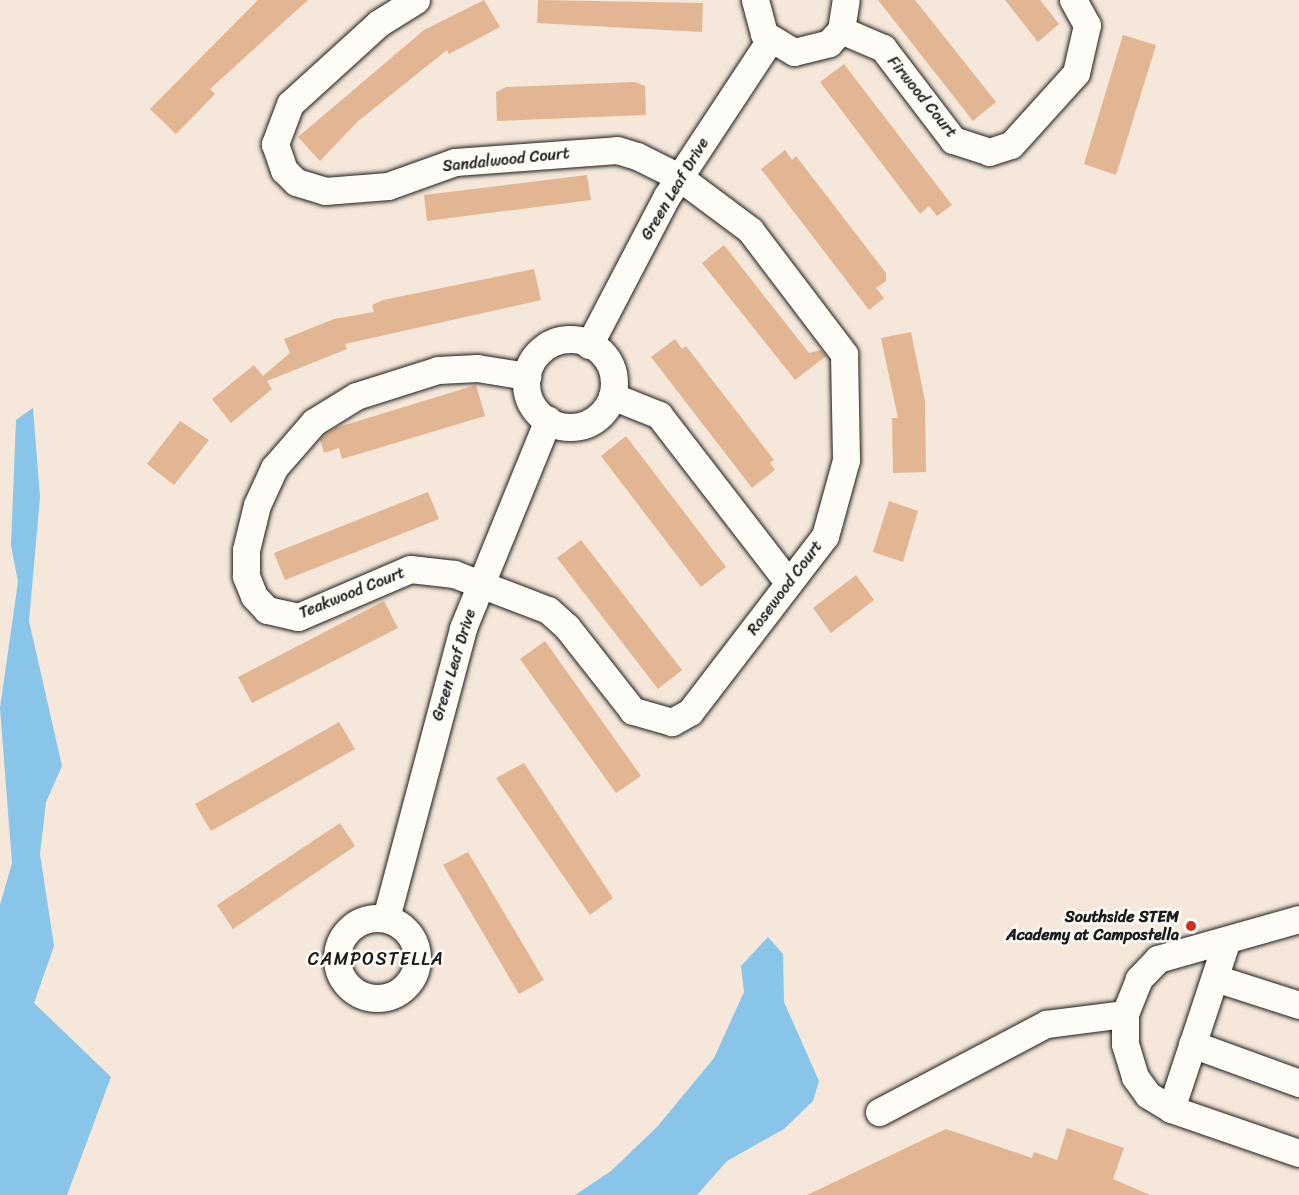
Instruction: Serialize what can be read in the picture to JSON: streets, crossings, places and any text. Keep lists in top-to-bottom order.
{
  "streets": {
    "street": [
      "Firwood Court",
      "Sandalwood Court",
      "Green Leaf Drive",
      "Rosewood Court",
      "Teakwood Court"
    ]
  },
  "crossings": [
    ["Sandalwood Court", "Green Leaf Drive"],
    ["Sandalwood Court", "Rosewood Court"],
    ["Green Leaf Drive", "Rosewood Court"],
    ["Green Leaf Drive", "Teakwood Court"],
    ["Rosewood Court", "Teakwood Court"]
  ],
  "districts": ["CAMPOSTELLA"],
  "places": ["Southside STEM Academy at Campostella"]
}
